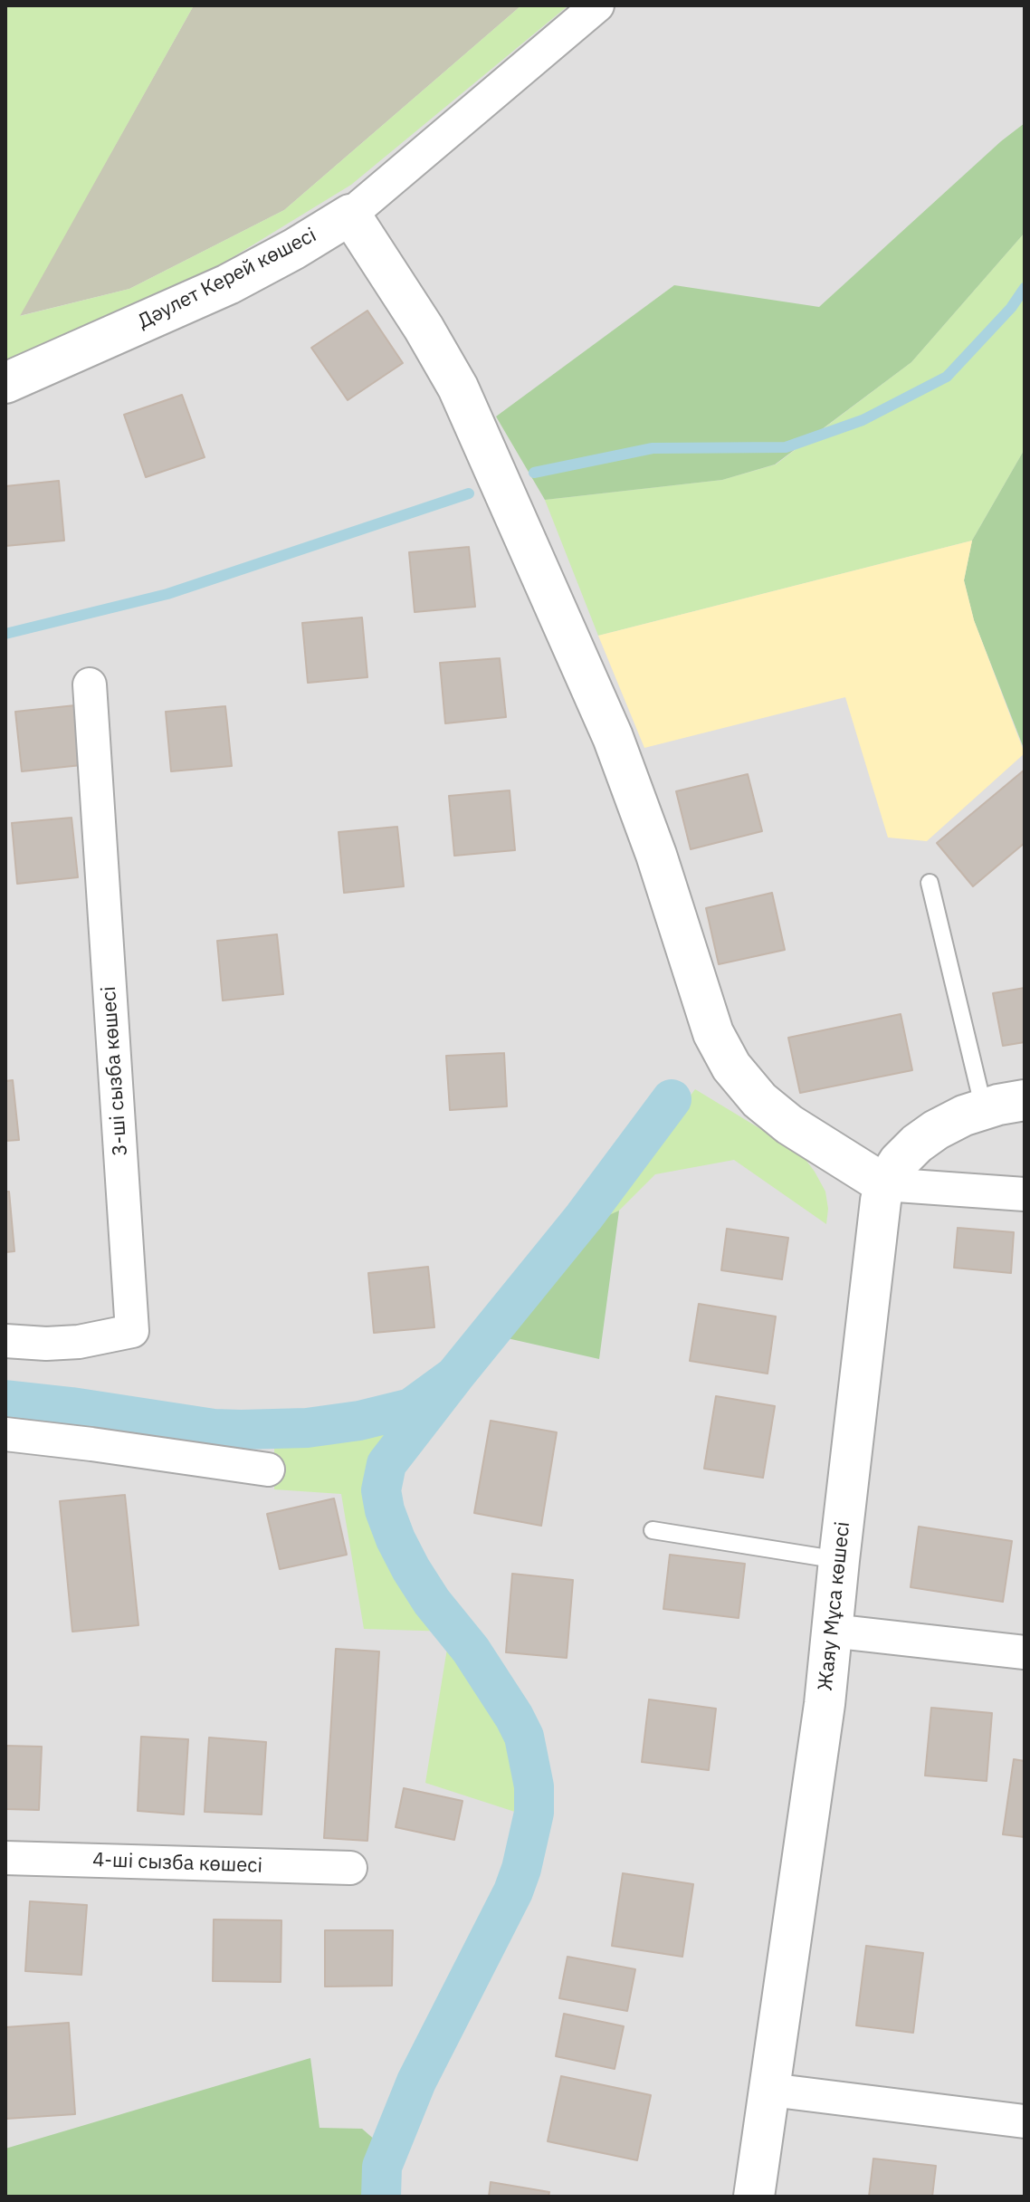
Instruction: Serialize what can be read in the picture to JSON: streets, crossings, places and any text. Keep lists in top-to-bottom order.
{
  "streets": {
    "street": [
      "Дәулет Керей көшесі",
      "3-ші сызба көшесі",
      "Жаяу Мұса көшесі",
      "4-ші сызба көшесі"
    ]
  }
}
